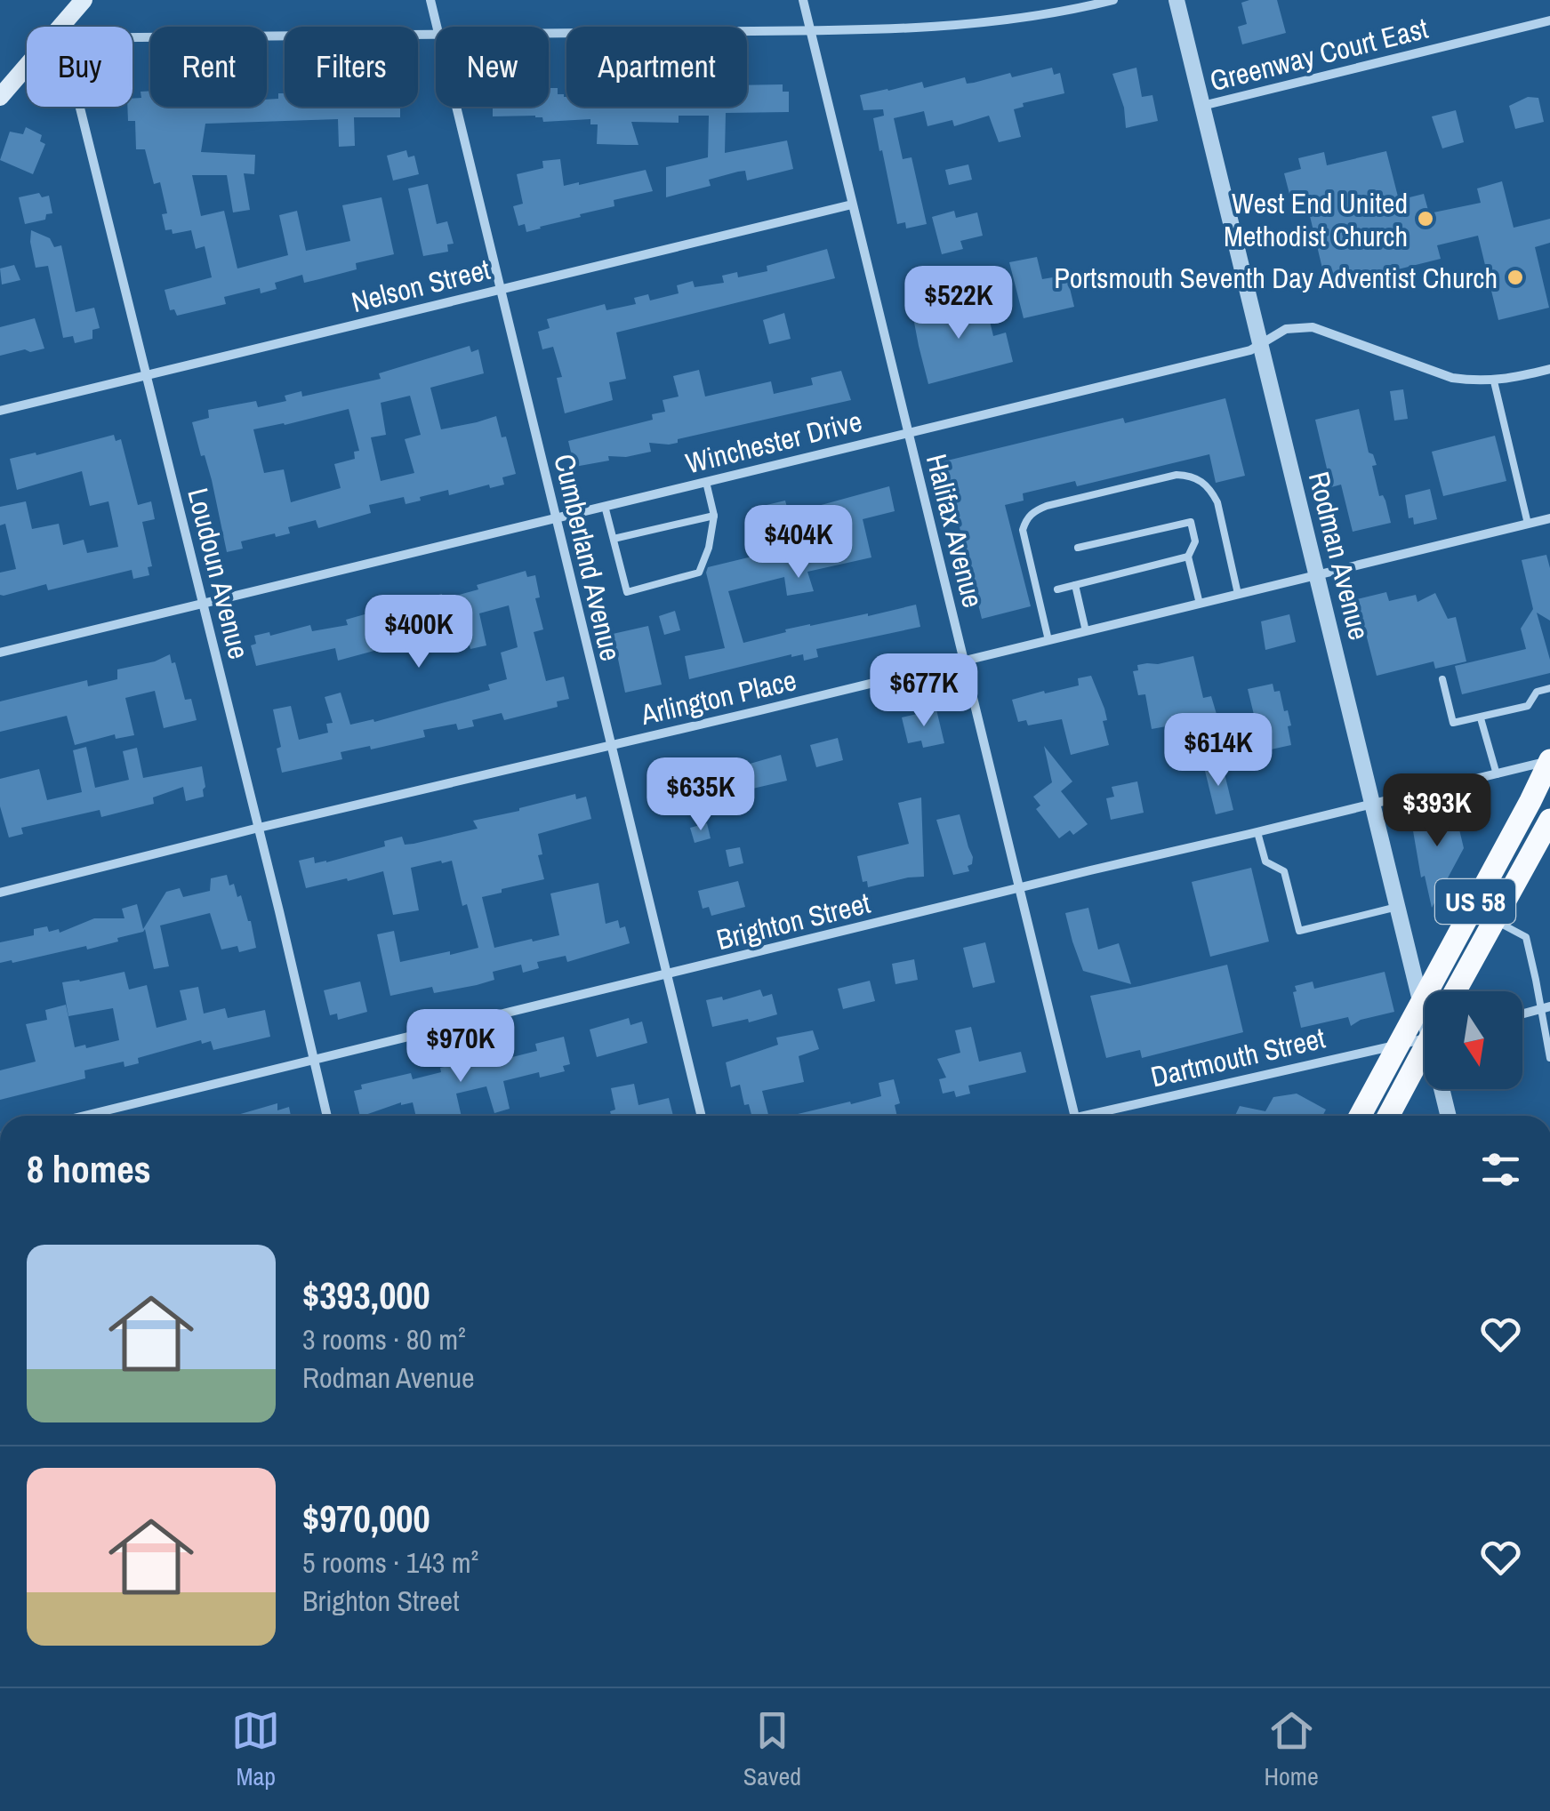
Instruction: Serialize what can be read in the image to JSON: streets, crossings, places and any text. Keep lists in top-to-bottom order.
{
  "streets": {
    "main road": ["US 58"],
    "street": [
      "Greenway Court East",
      "Nelson Street",
      "Winchester Drive",
      "Halifax Avenue",
      "Rodman Avenue",
      "Cumberland Avenue",
      "Loudoun Avenue",
      "Arlington Place",
      "Brighton Street",
      "Dartmouth Street"
    ]
  },
  "crossings": [
    ["Greenway Court East", "Rodman Avenue"],
    ["Nelson Street", "Halifax Avenue"],
    ["Nelson Street", "Cumberland Avenue"],
    ["Nelson Street", "Loudoun Avenue"],
    ["Winchester Drive", "Halifax Avenue"],
    ["Winchester Drive", "Rodman Avenue"],
    ["Winchester Drive", "Cumberland Avenue"],
    ["Winchester Drive", "Loudoun Avenue"],
    ["Halifax Avenue", "Arlington Place"],
    ["Halifax Avenue", "Brighton Street"],
    ["Rodman Avenue", "Arlington Place"],
    ["Rodman Avenue", "US 58"],
    ["Rodman Avenue", "Brighton Street"],
    ["Cumberland Avenue", "Arlington Place"],
    ["Cumberland Avenue", "Brighton Street"],
    ["Loudoun Avenue", "Arlington Place"],
    ["Loudoun Avenue", "Brighton Street"],
    ["US 58", "Brighton Street"],
    ["US 58", "Dartmouth Street"]
  ],
  "places": ["West End United Methodist Church", "Portsmouth Seventh Day Adventist Church"],
  "north": "bottom",
  "page": {
    "chip": [
      "Buy",
      "Rent",
      "Filters",
      "New",
      "Apartment"
    ],
    "price": [
      "$522K",
      "$404K",
      "$400K",
      "$677K",
      "$614K",
      "$635K",
      "$393K",
      "$970K"
    ],
    "heading": "8 homes",
    "list": [
      {
        "name": "$393,000",
        "note": "3 rooms · 80 m² · Rodman Avenue"
      },
      {
        "name": "$970,000",
        "note": "5 rooms · 143 m² · Brighton Street"
      }
    ],
    "tabs": ["Map", "Saved", "Home"]
  }
}
